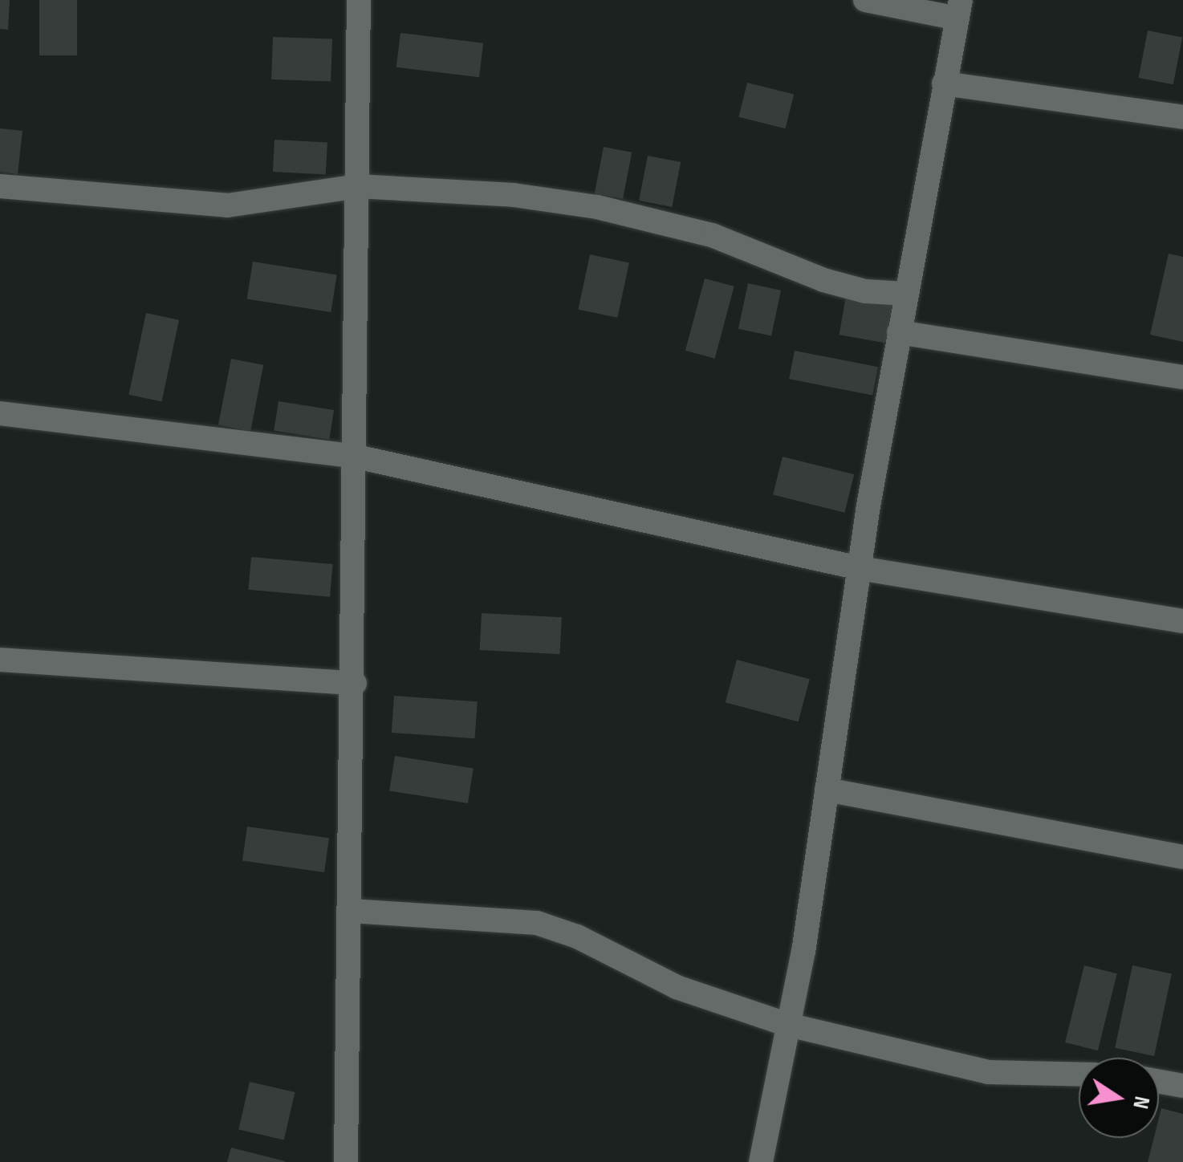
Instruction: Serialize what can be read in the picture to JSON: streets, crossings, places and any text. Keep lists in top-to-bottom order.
{
  "north": "right"
}
